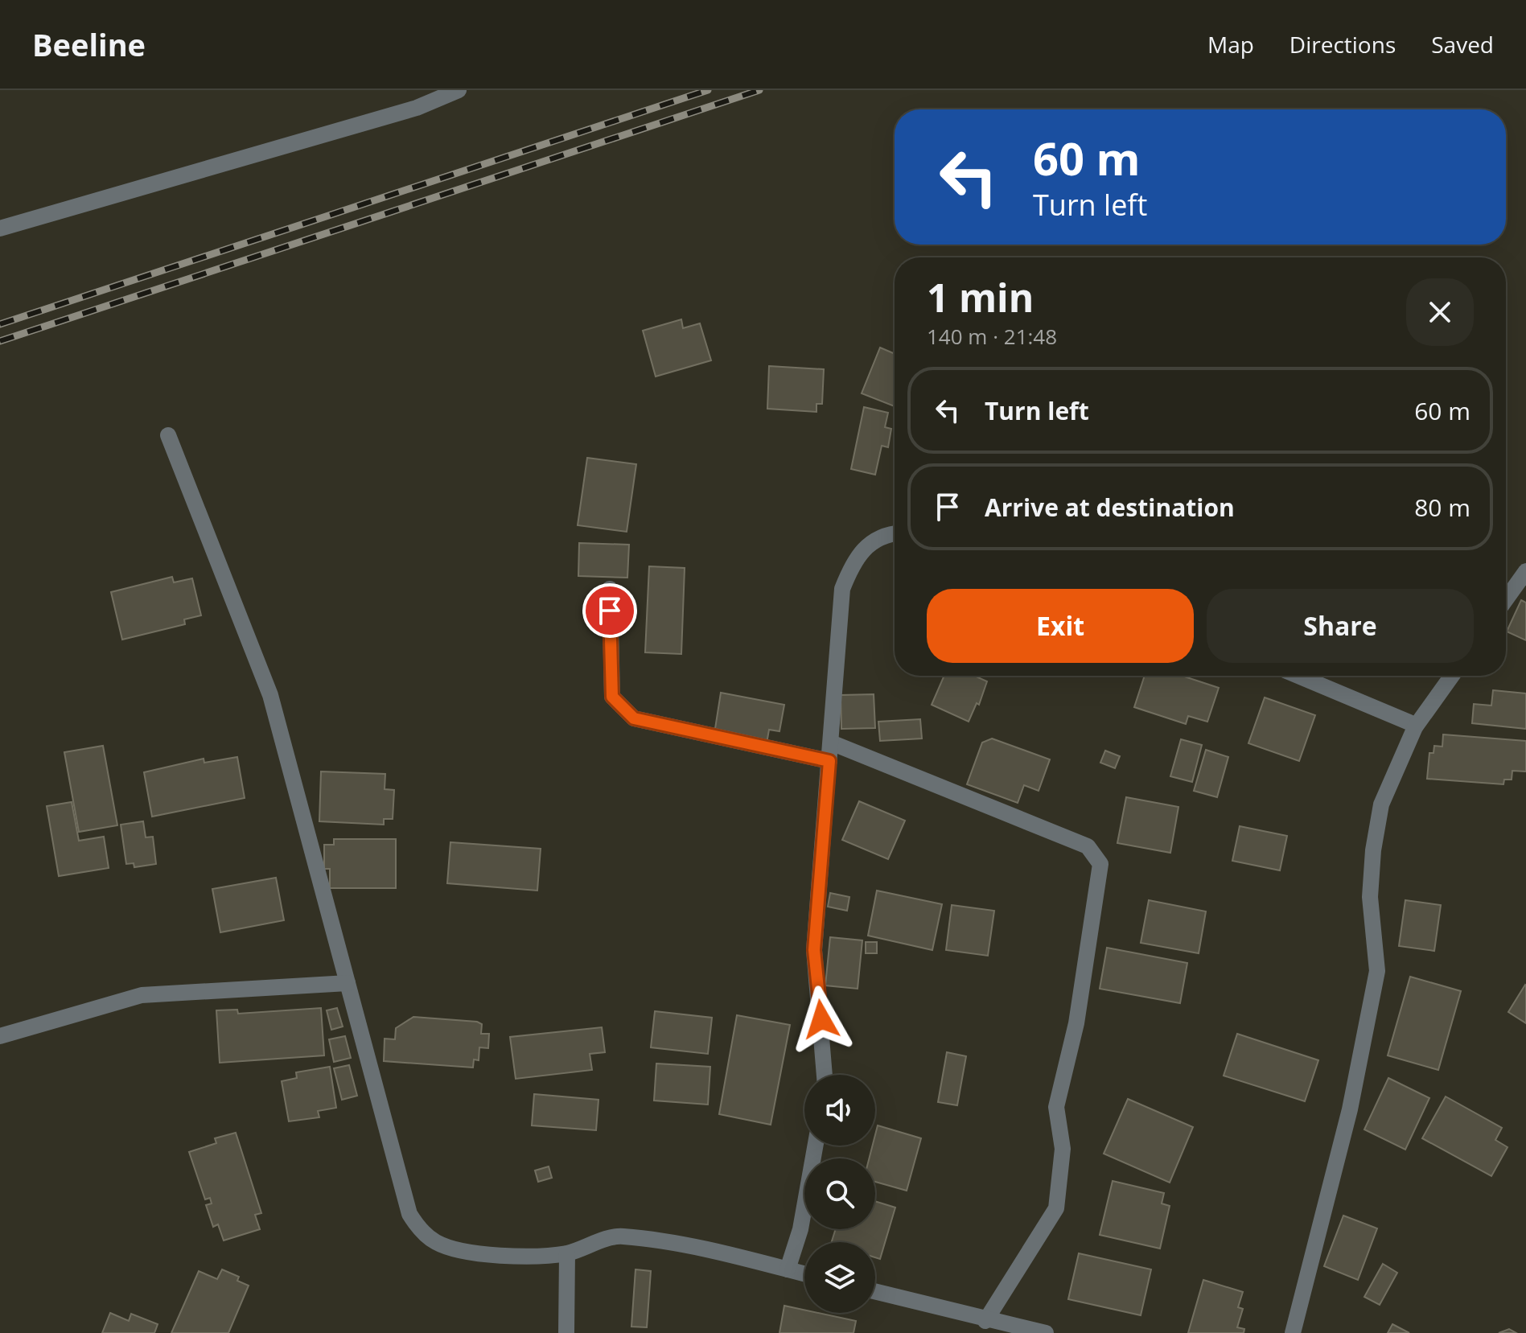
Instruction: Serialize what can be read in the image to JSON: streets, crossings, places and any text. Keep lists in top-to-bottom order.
{
  "page": {
    "header": "Beeline",
    "nav": ["Map", "Directions", "Saved"],
    "turn": ["60 m", "Turn left"],
    "heading": ["1 min", "140 m · 21:48"],
    "list": [
      {
        "name": "Turn left",
        "value": "60 m"
      },
      {
        "name": "Arrive at destination",
        "value": "80 m"
      }
    ],
    "buttons": ["Exit", "Share"]
  }
}
